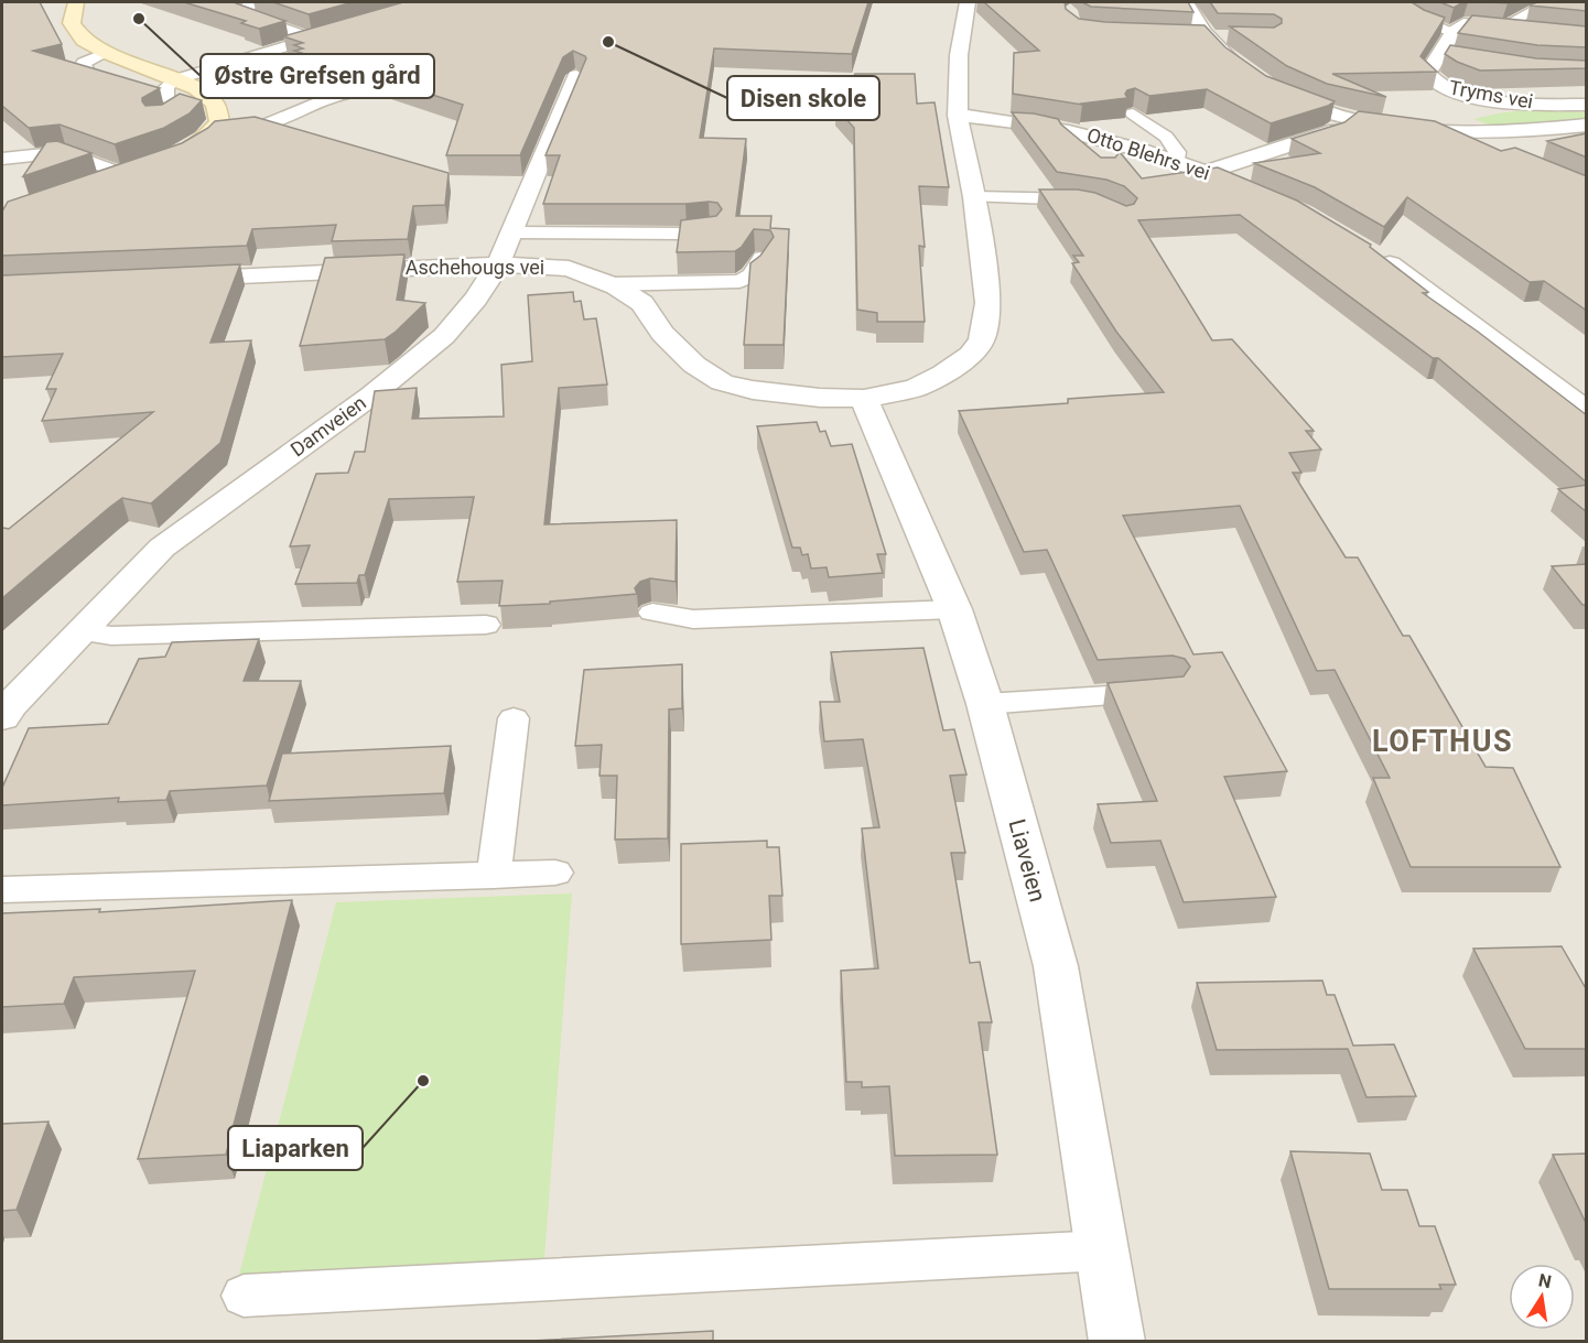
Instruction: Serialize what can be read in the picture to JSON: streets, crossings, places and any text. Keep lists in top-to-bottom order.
{
  "streets": {
    "street": [
      "Tryms vei",
      "Otto Blehrs vei",
      "Aschehougs vei",
      "Damveien",
      "Liaveien"
    ]
  },
  "crossings": [
    ["Otto Blehrs vei", "Aschehougs vei"],
    ["Aschehougs vei", "Damveien"],
    ["Aschehougs vei", "Liaveien"]
  ],
  "districts": ["LOFTHUS"],
  "places": ["Østre Grefsen gård", "Disen skole", "Liaparken"],
  "north": "top"
}
